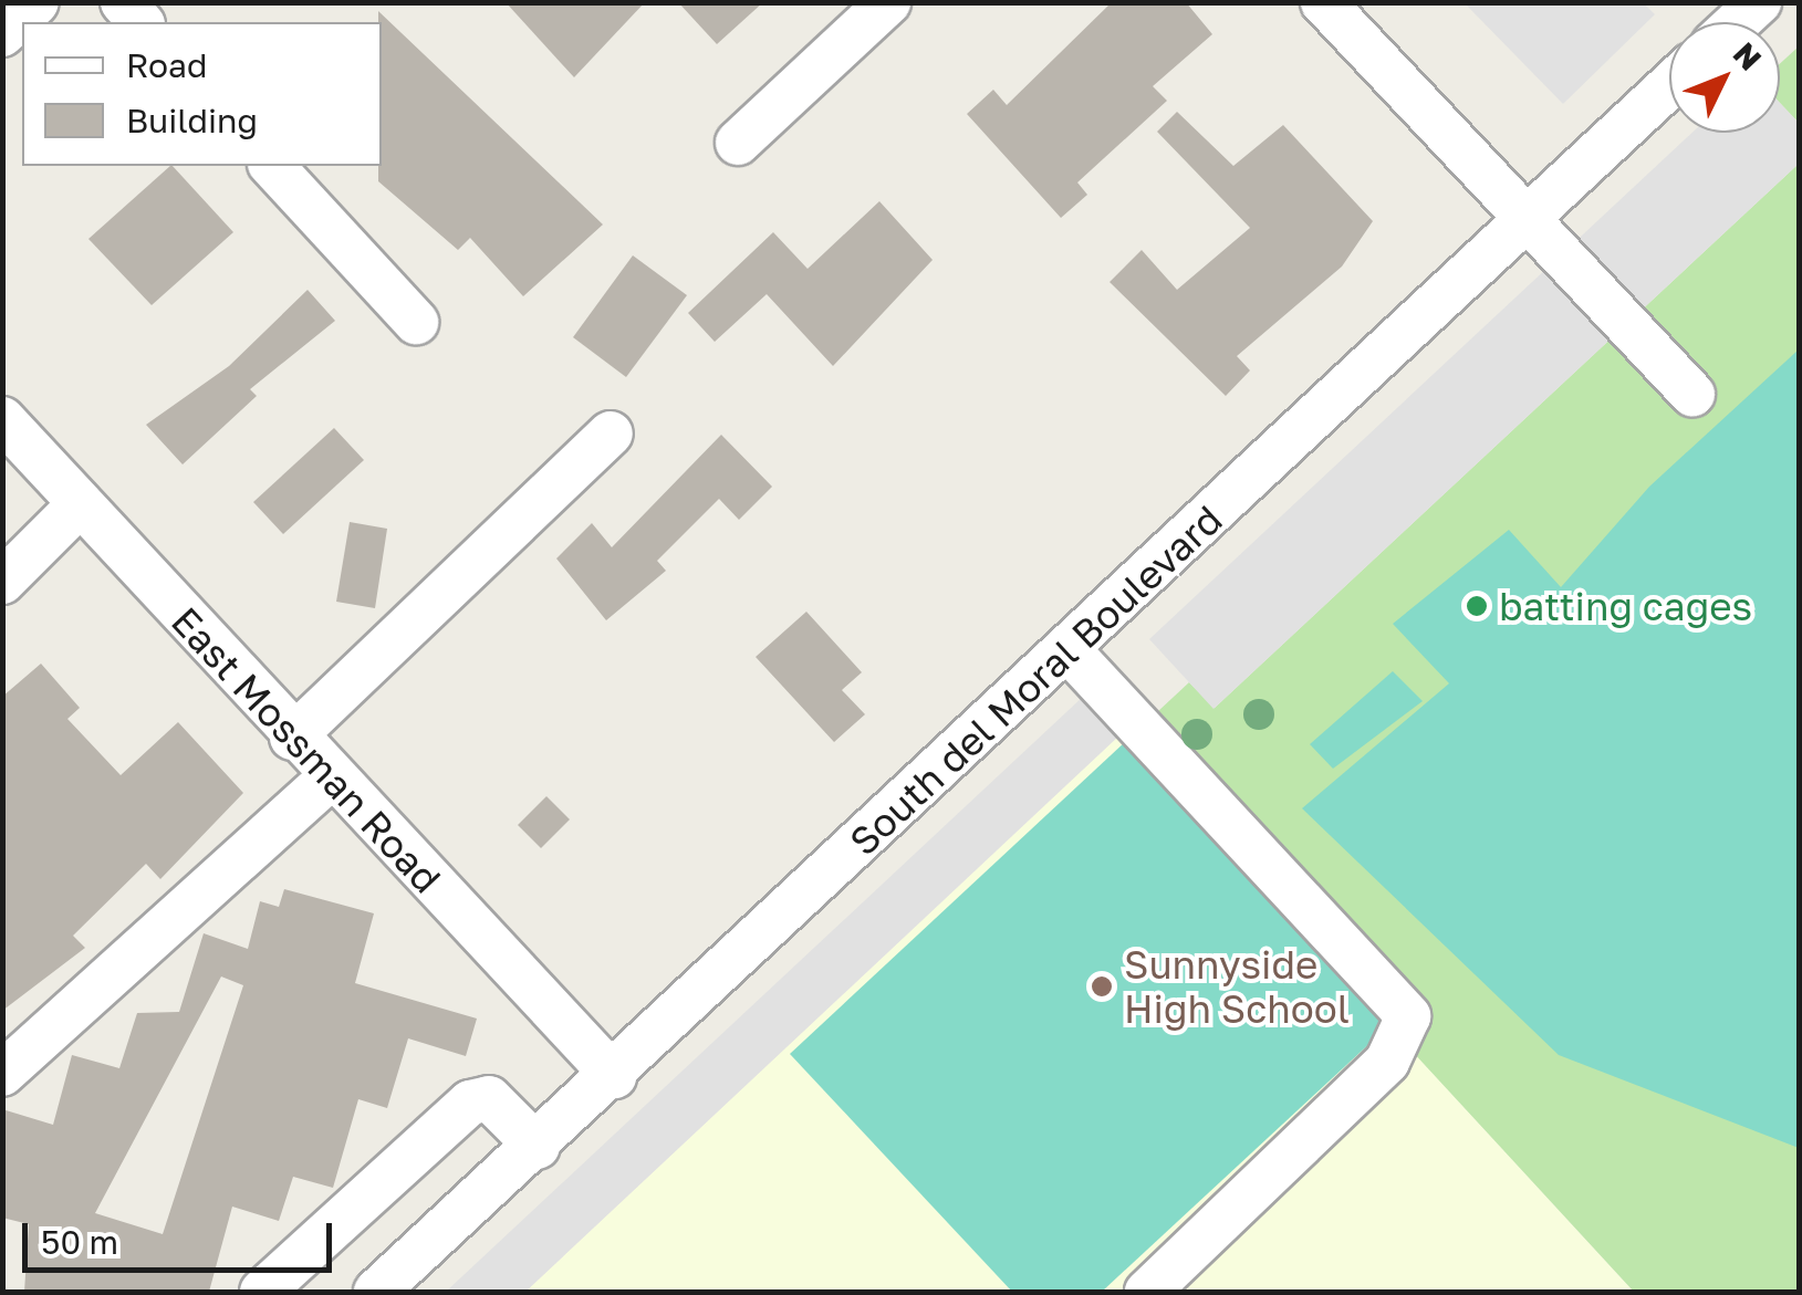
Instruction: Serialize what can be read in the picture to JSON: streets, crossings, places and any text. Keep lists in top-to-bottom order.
{
  "streets": {
    "street": ["South del Moral Boulevard", "East Mossman Road"]
  },
  "crossings": [
    ["South del Moral Boulevard", "East Mossman Road"]
  ],
  "places": ["batting cages", "Sunnyside High School"],
  "legend": ["Road", "Building"],
  "scale_bar": "50 m",
  "north": "top right"
}
